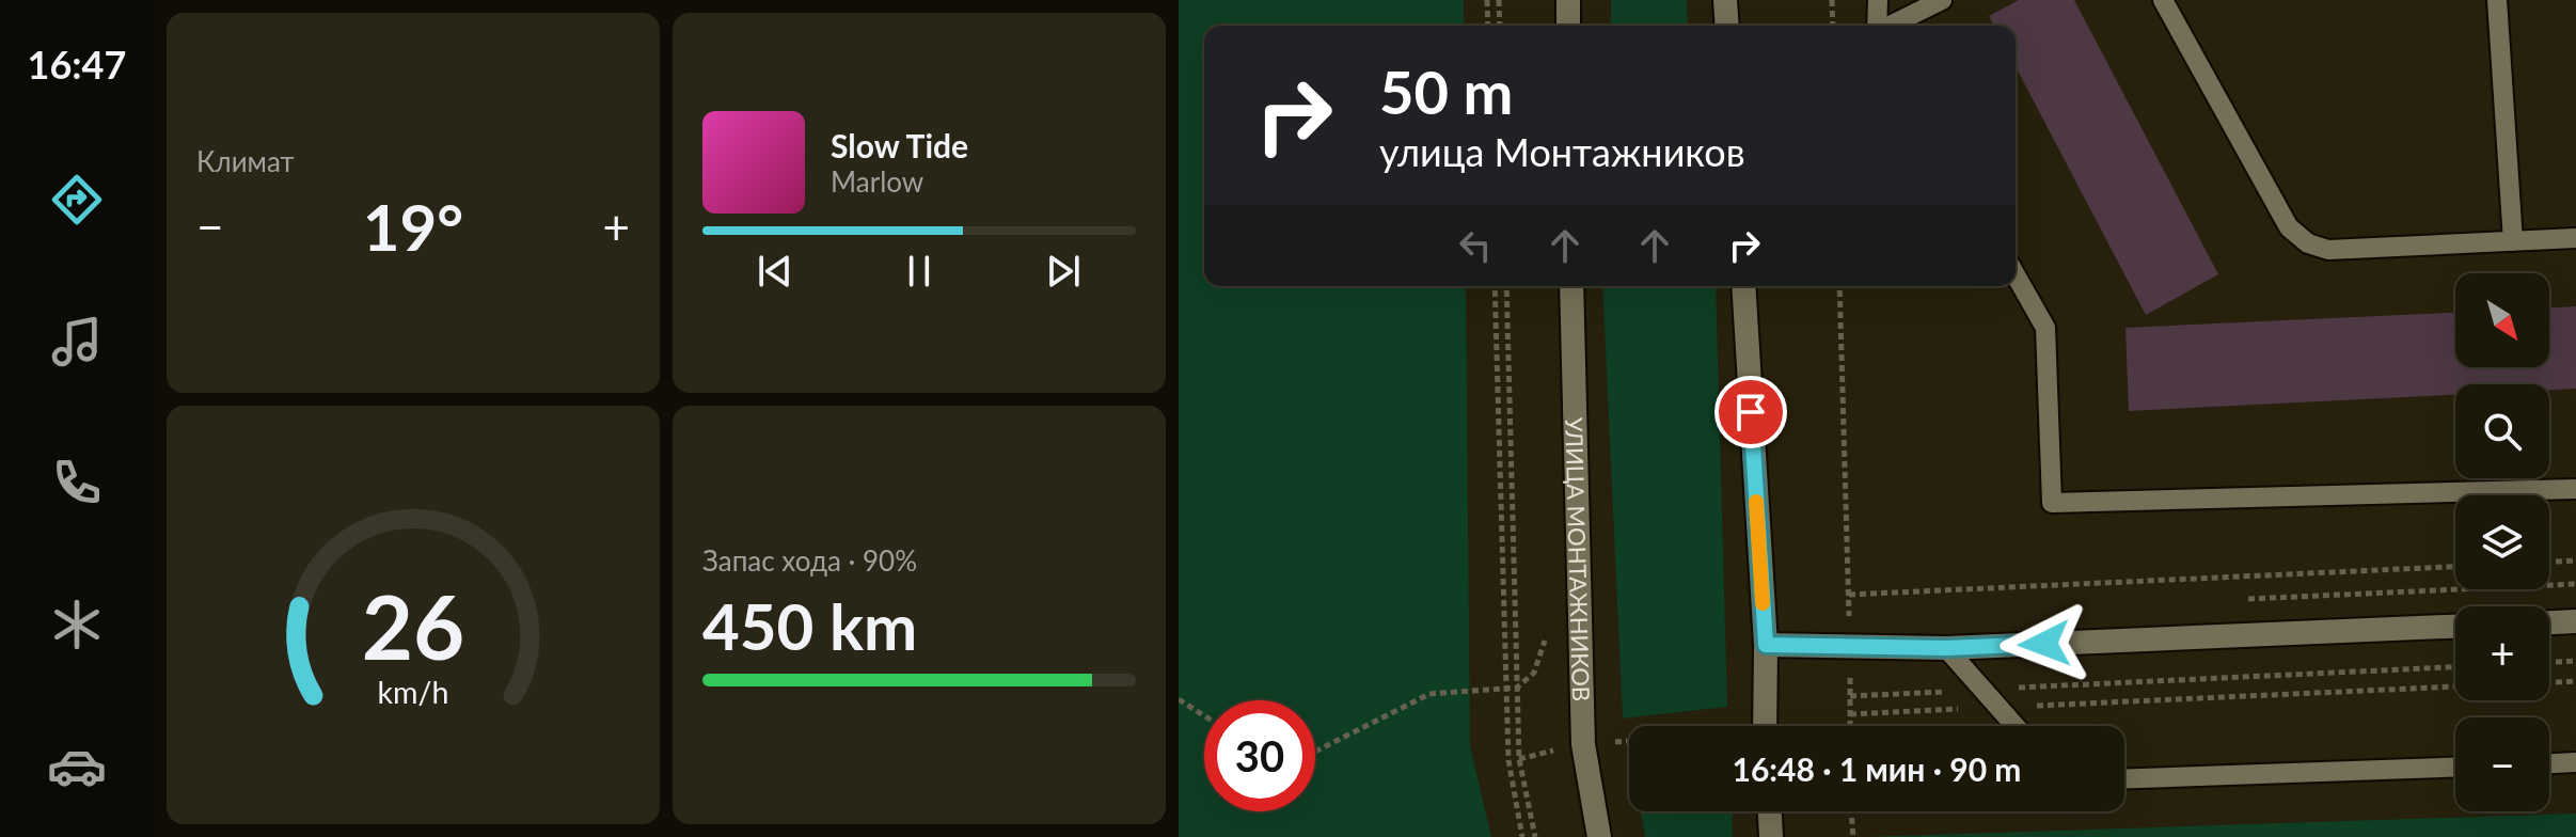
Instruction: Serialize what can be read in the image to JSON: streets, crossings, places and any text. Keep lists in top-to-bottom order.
{
  "streets": {
    "street": ["УЛИЦА МОНТАЖНИКОВ"]
  },
  "north": "bottom right",
  "page": {
    "tabs": "16:47",
    "tile": [
      "Климат",
      ["Запас хода · 90%", "450 km"]
    ],
    "turn": ["50 m", "улица Монтажников"],
    "song": ["Slow Tide", "Marlow"],
    "heat": ["−", "19°", "+"],
    "map_buttons": ["+", "−"],
    "limit": "30",
    "trip": "16:48 · 1 мин · 90 m",
    "gauge": ["26", "km/h"]
  }
}
